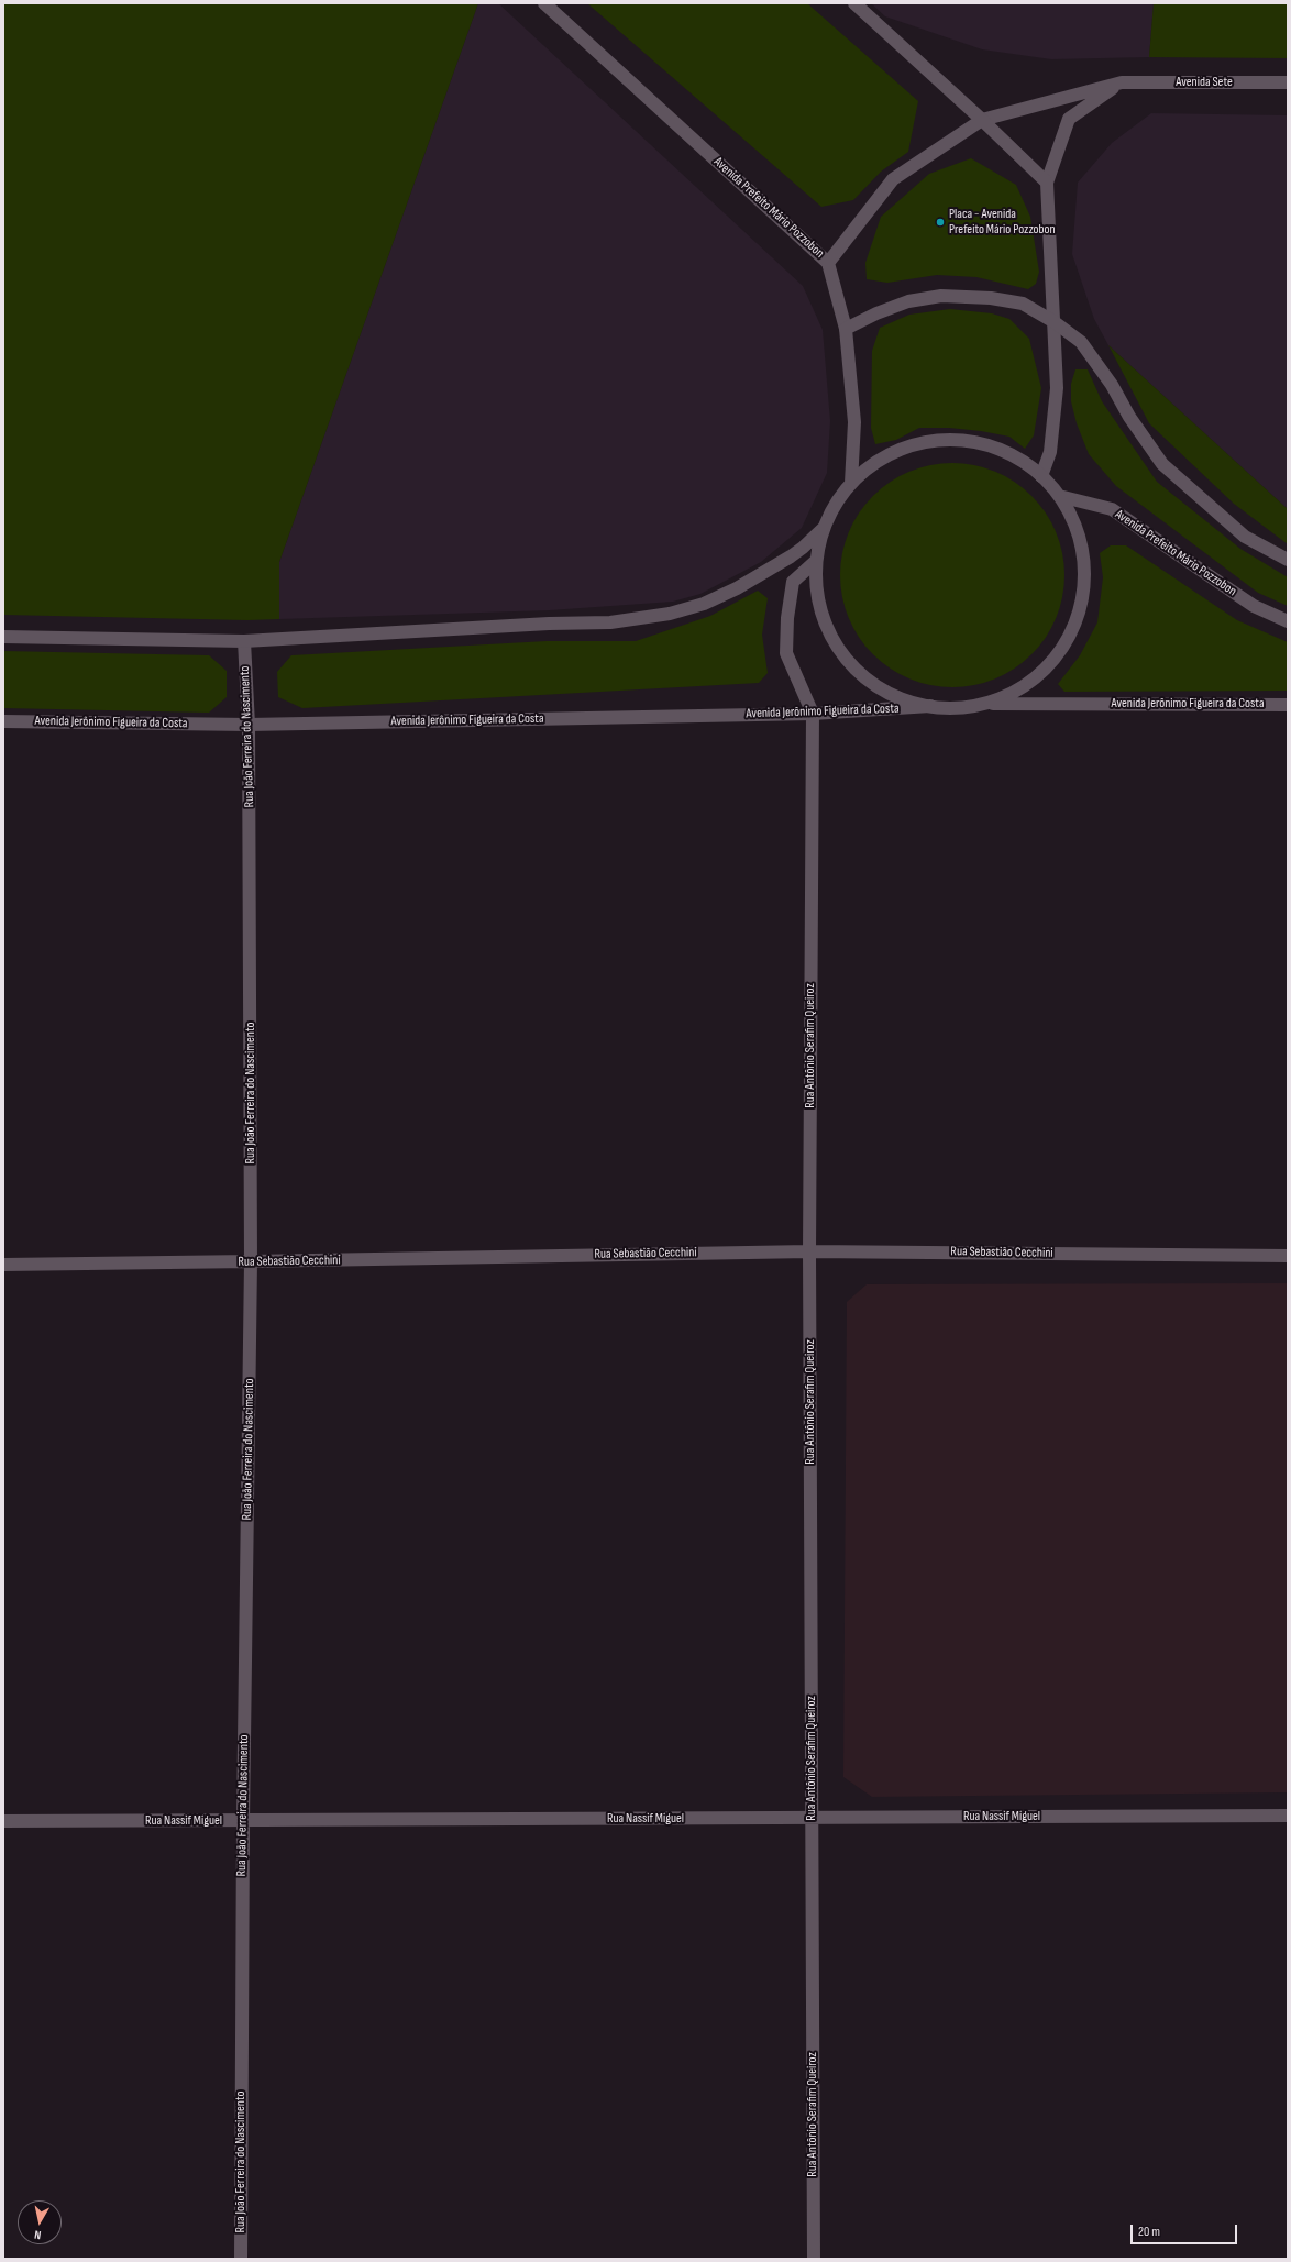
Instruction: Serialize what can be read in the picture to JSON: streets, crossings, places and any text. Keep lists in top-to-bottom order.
{
  "streets": {
    "street": [
      "Avenida Sete",
      "Avenida Prefeito Mário Pozzobon",
      "Avenida Jerônimo Figueira da Costa",
      "Rua João Ferreira do Nascimento",
      "Rua Antônio Serafim Queiroz",
      "Rua Sebastião Cecchini",
      "Rua Nassif Miguel"
    ]
  },
  "crossings": [
    ["Avenida Sete", "Avenida Prefeito Mário Pozzobon"],
    ["Avenida Jerônimo Figueira da Costa", "Rua João Ferreira do Nascimento"],
    ["Avenida Jerônimo Figueira da Costa", "Rua Antônio Serafim Queiroz"],
    ["Rua João Ferreira do Nascimento", "Rua Sebastião Cecchini"],
    ["Rua João Ferreira do Nascimento", "Rua Nassif Miguel"],
    ["Rua Antônio Serafim Queiroz", "Rua Sebastião Cecchini"],
    ["Rua Antônio Serafim Queiroz", "Rua Nassif Miguel"]
  ],
  "places": ["Placa - Avenida Prefeito Mário Pozzobon"],
  "scale_bar": "20 m",
  "north": "bottom"
}
